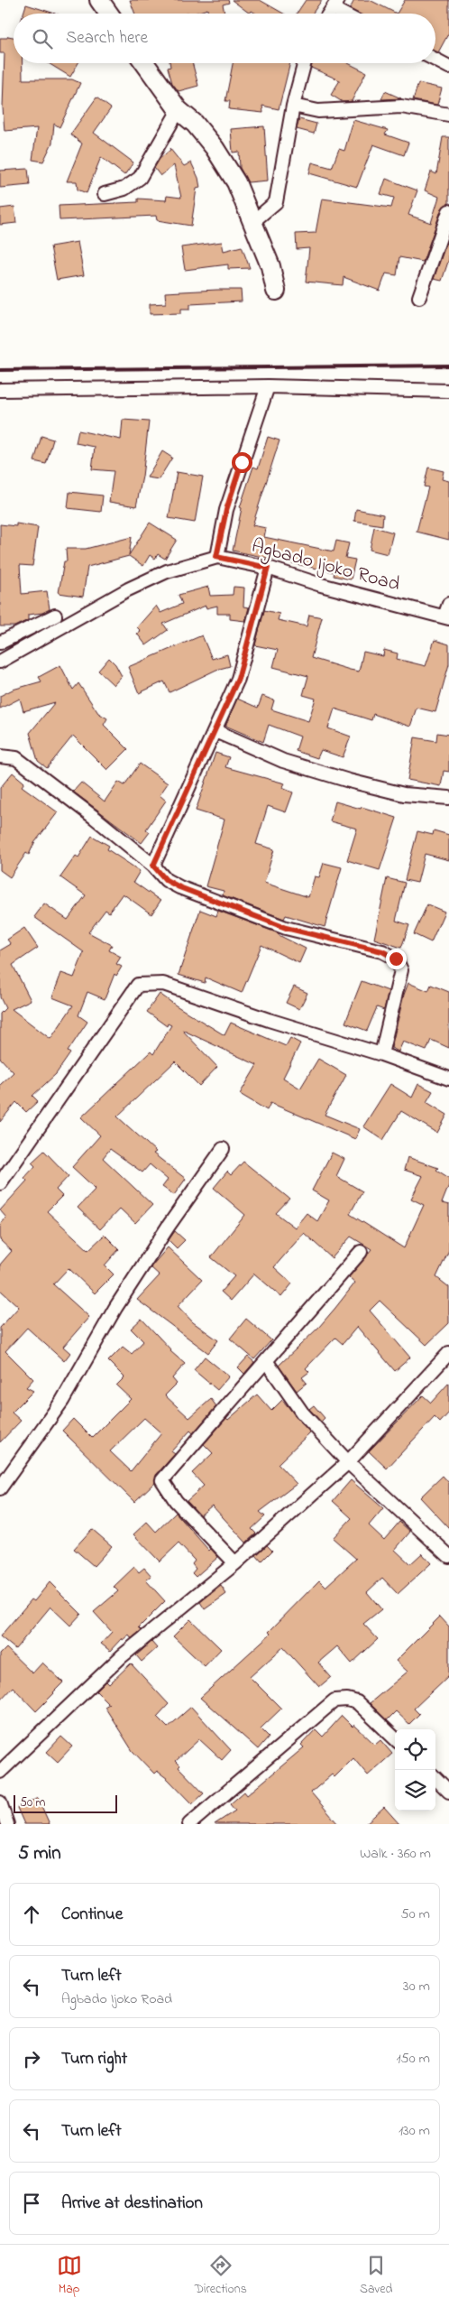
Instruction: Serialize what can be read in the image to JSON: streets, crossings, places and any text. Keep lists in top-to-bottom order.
{
  "streets": {
    "street": ["Agbado Ijoko Road"]
  },
  "scale_bar": "50 m",
  "page": {
    "search": "Search here",
    "scale": "50 m",
    "heading": ["5 min", "Walk · 360 m"],
    "list": [
      ["Continue", "50 m"],
      ["Turn left", "Agbado Ijoko Road", "30 m"],
      ["Turn right", "150 m"],
      ["Turn left", "130 m"],
      "Arrive at destination"
    ],
    "nav": ["Map", "Directions", "Saved"]
  }
}
